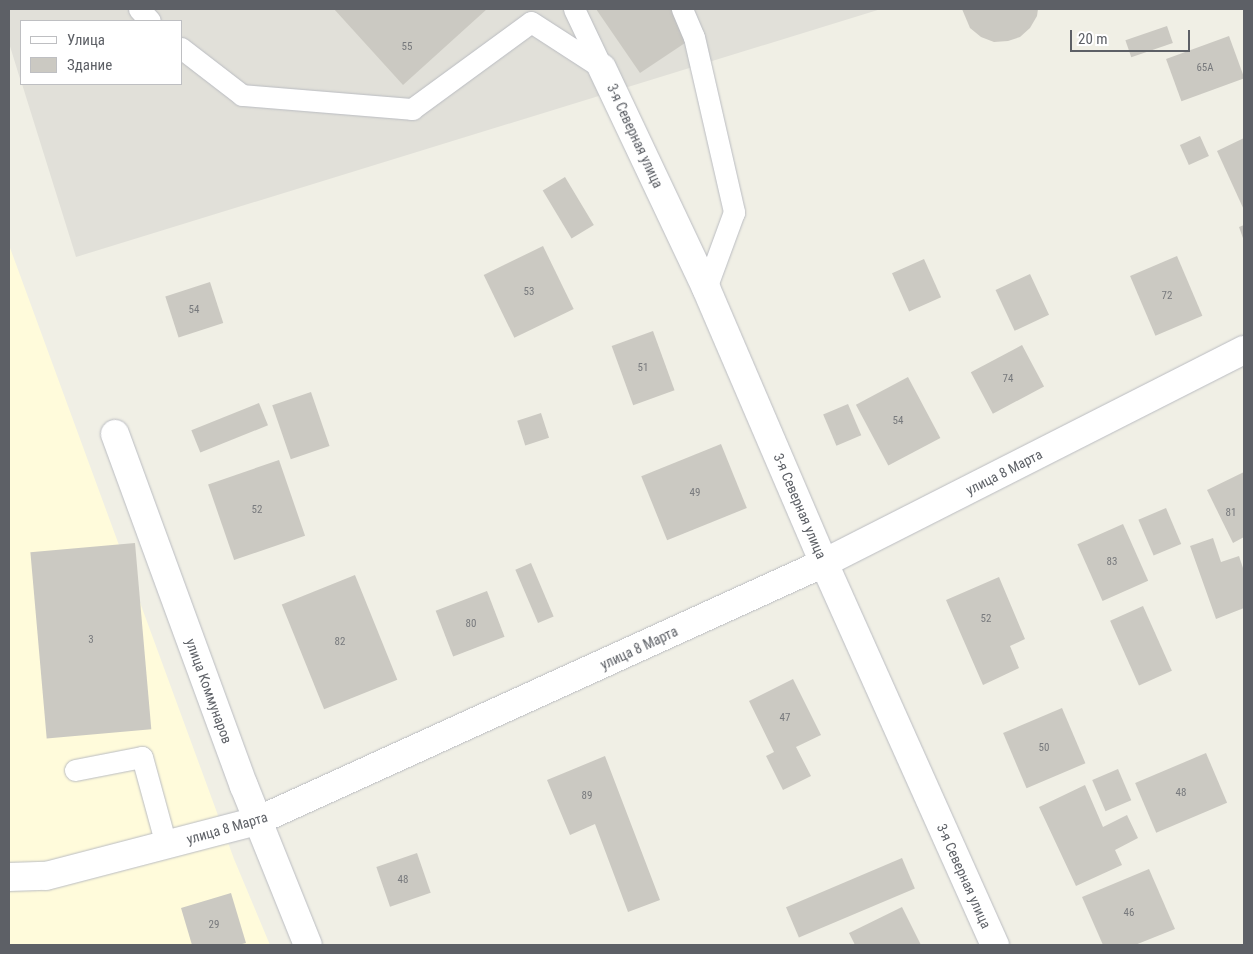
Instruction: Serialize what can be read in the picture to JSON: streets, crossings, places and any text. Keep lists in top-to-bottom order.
{
  "streets": {
    "street": ["3-я Северная улица", "улица 8 Марта", "улица Коммунаров"]
  },
  "crossings": [
    ["3-я Северная улица", "улица 8 Марта"],
    ["улица 8 Марта", "улица Коммунаров"]
  ],
  "house_numbers": [
    "55",
    "65А",
    "53",
    "72",
    "54",
    "51",
    "74",
    "54",
    "49",
    "52",
    "81",
    "83",
    "52",
    "80",
    "3",
    "82",
    "47",
    "50",
    "48",
    "89",
    "48",
    "46",
    "29"
  ],
  "legend": ["Улица", "Здание"],
  "scale_bar": "20 m"
}
